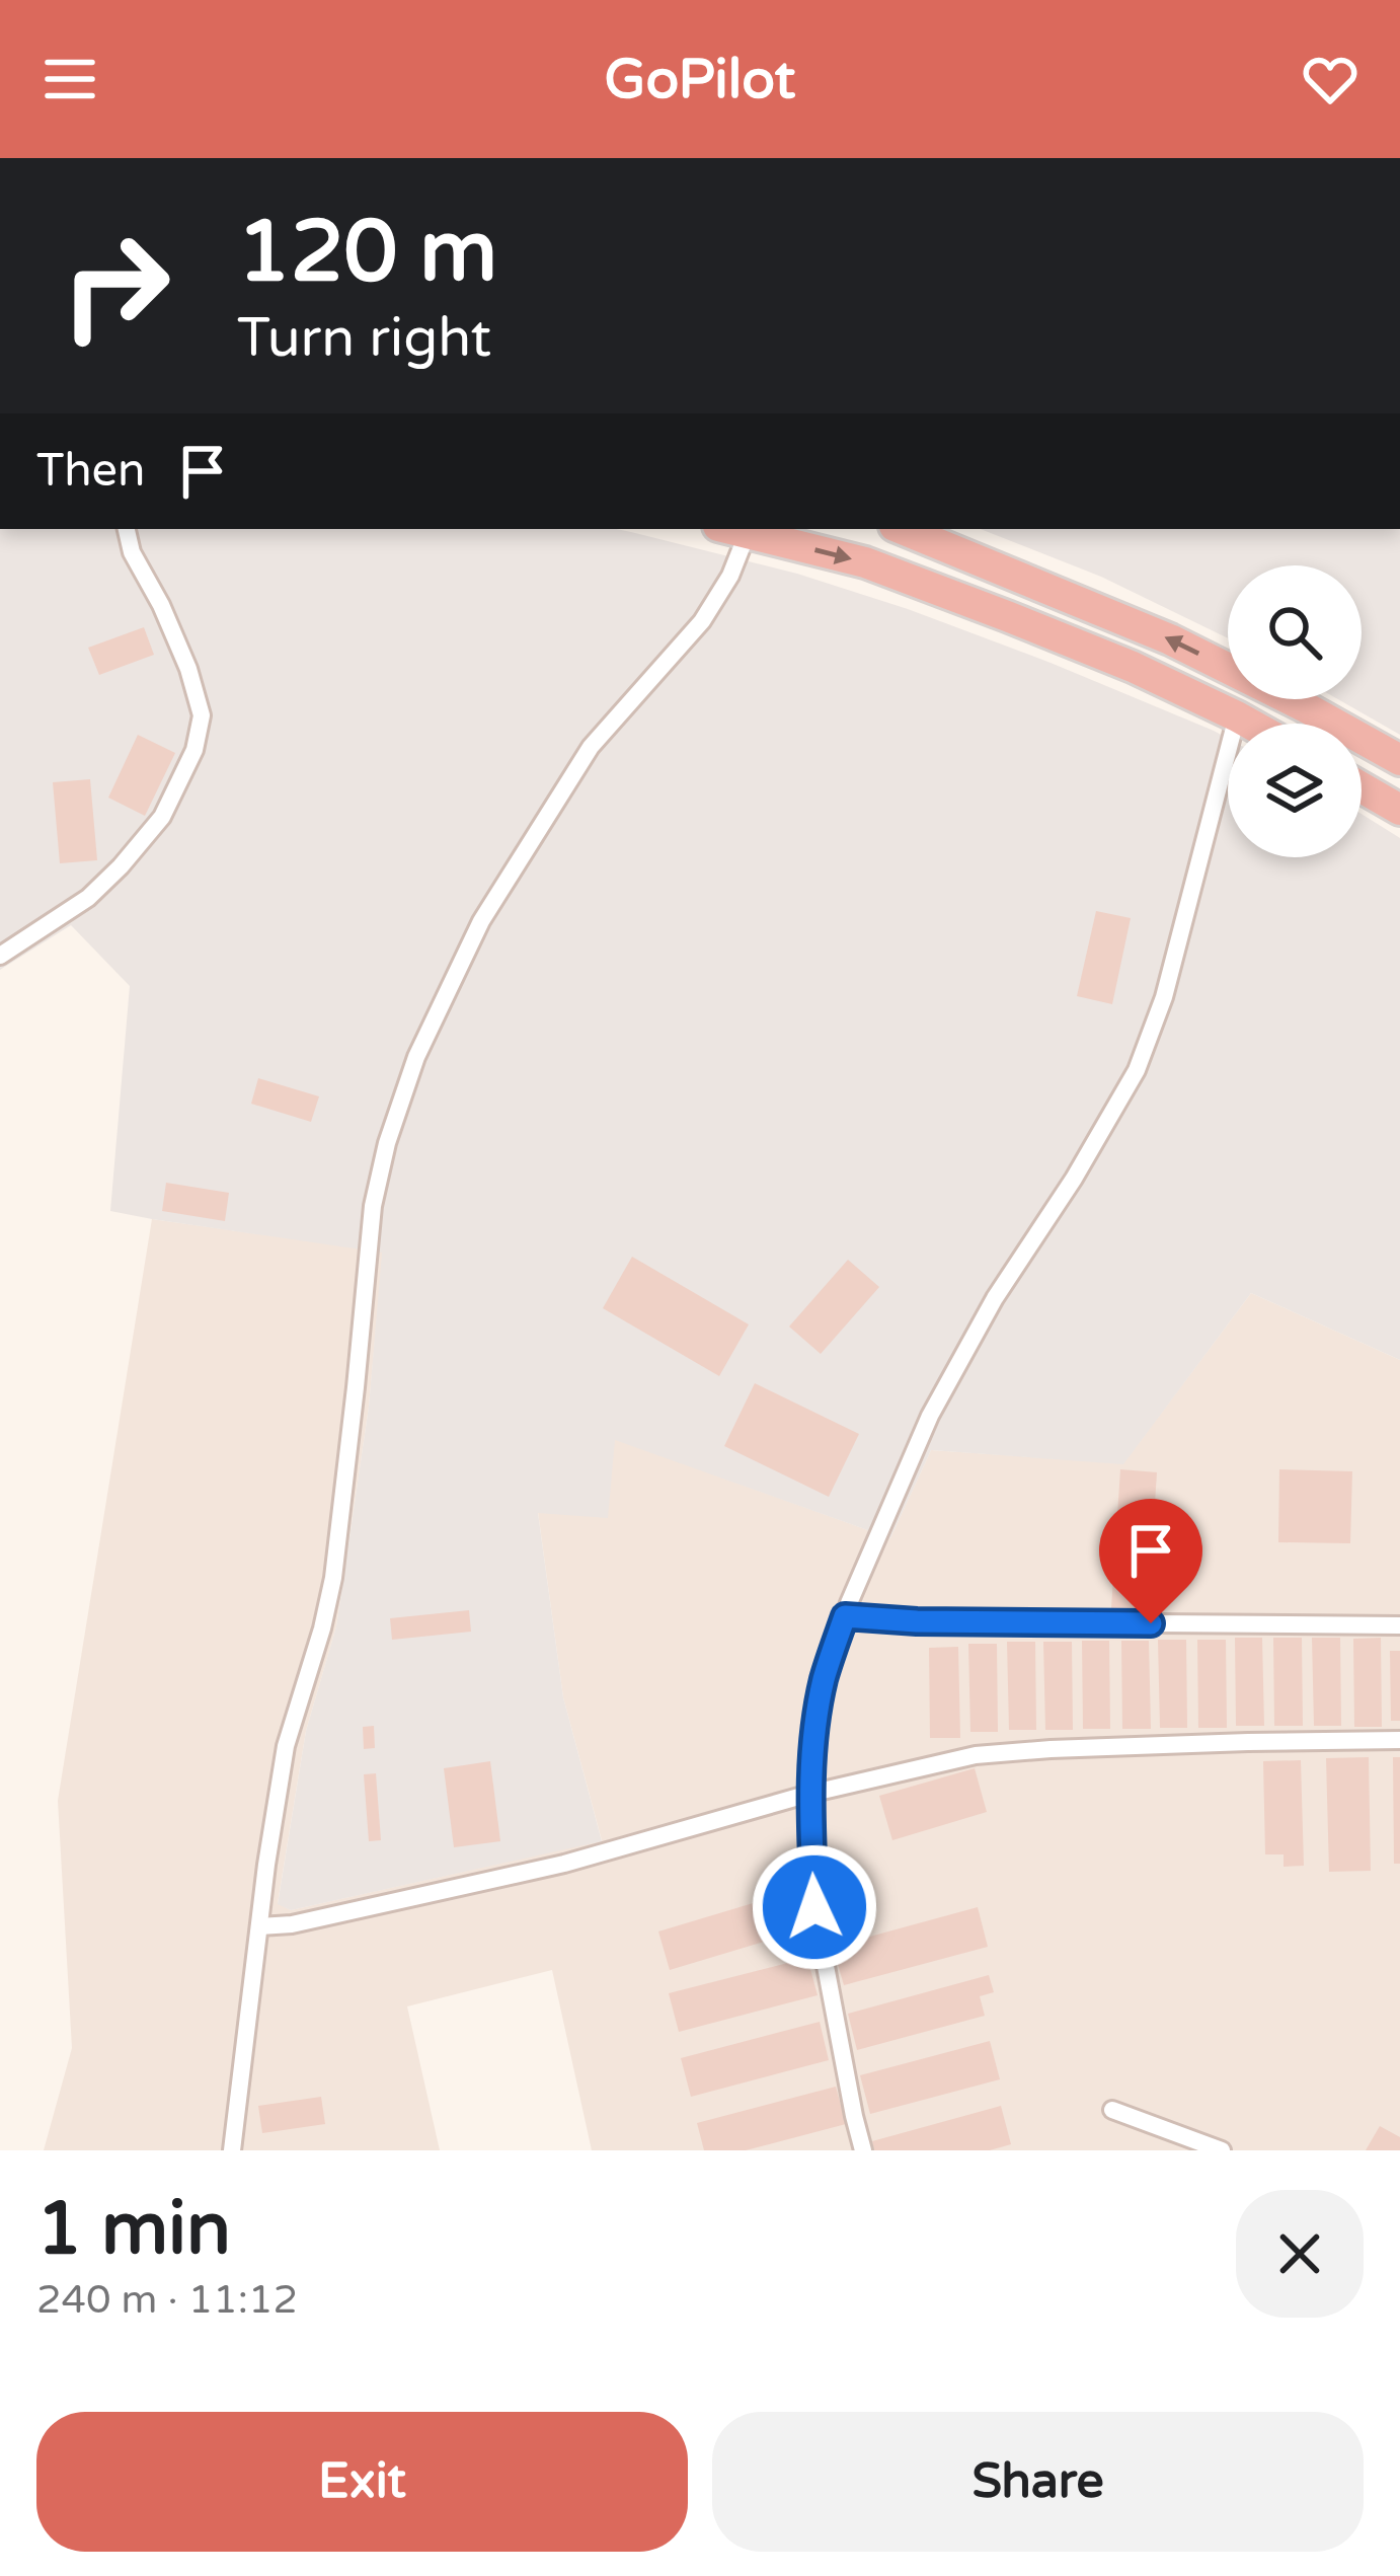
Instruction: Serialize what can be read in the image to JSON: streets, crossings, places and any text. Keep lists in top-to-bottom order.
{
  "page": {
    "header": "GoPilot",
    "turn": ["120 m", "Turn right"],
    "then": "Then",
    "heading": ["1 min", "240 m · 11:12"],
    "buttons": ["Exit", "Share"]
  }
}
